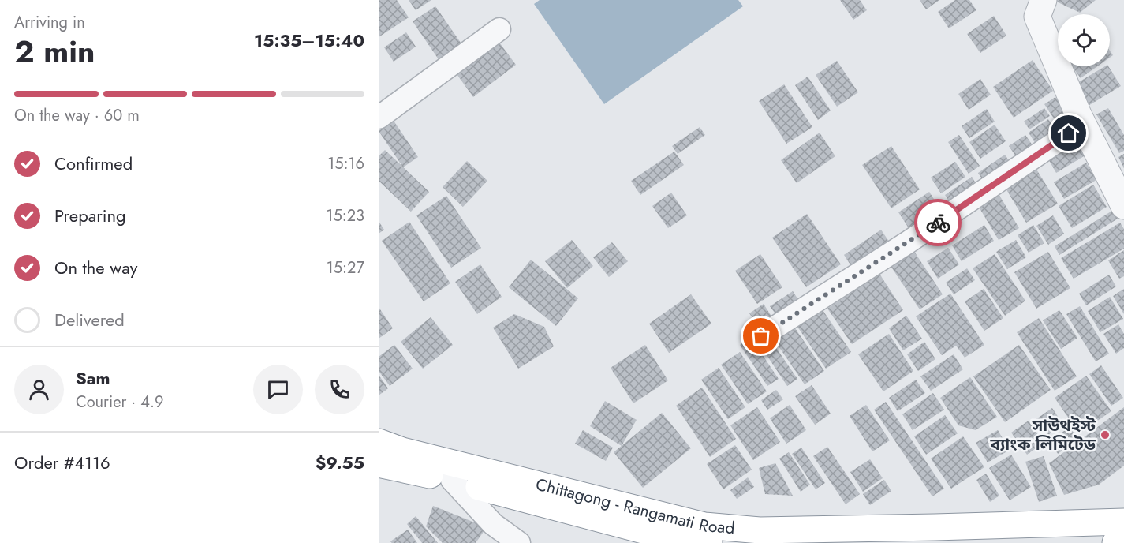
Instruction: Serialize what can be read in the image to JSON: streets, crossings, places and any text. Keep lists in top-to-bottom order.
{
  "streets": {
    "highway": ["Chittagong - Rangamati Road"]
  },
  "places": ["সাউথইস্ট ব্যাংক লিমিটেড"],
  "page": {
    "heading": ["2 min", "Arriving in", "15:35–15:40"],
    "panel": [
      "Sam",
      "Courier · 4.9",
      "Order #4116",
      "$9.55"
    ],
    "bar": "On the way · 60 m",
    "list": [
      ["Confirmed", "15:16"],
      ["Preparing", "15:23"],
      ["On the way", "15:27"],
      "Delivered"
    ]
  }
}
